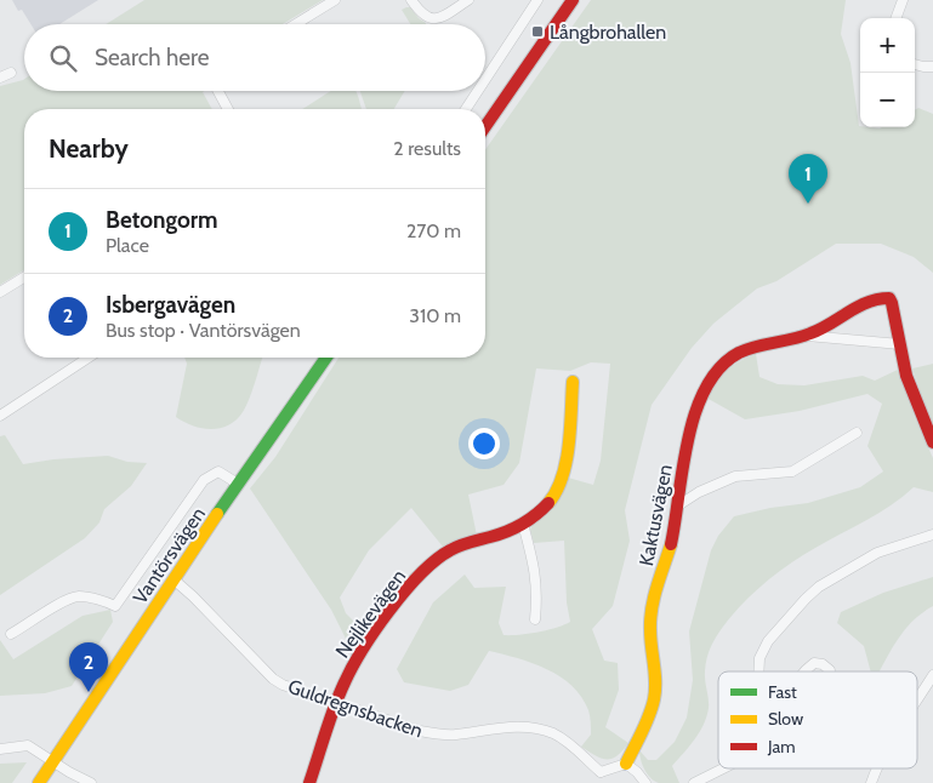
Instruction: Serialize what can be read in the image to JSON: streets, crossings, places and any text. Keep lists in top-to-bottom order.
{
  "streets": {
    "street": [
      "Kaktusvägen",
      "Vantörsvägen",
      "Nejlikevägen",
      "Guldregnsbacken"
    ]
  },
  "crossings": [
    ["Vantörsvägen", "Guldregnsbacken"],
    ["Nejlikevägen", "Guldregnsbacken"]
  ],
  "places": {
    "transit": ["Långbrohallen"]
  },
  "legend": ["Fast", "Slow", "Jam"],
  "page": {
    "map_buttons": ["+", "−"],
    "search": "Search here",
    "heading": ["Nearby", "2 results"],
    "pins": ["1", "2"],
    "list": [
      {
        "mark": "1",
        "name": "Betongorm",
        "note": "Place",
        "value": "270 m"
      },
      {
        "mark": "2",
        "name": "Isbergavägen",
        "note": "Bus stop · Vantörsvägen",
        "value": "310 m"
      }
    ]
  }
}
